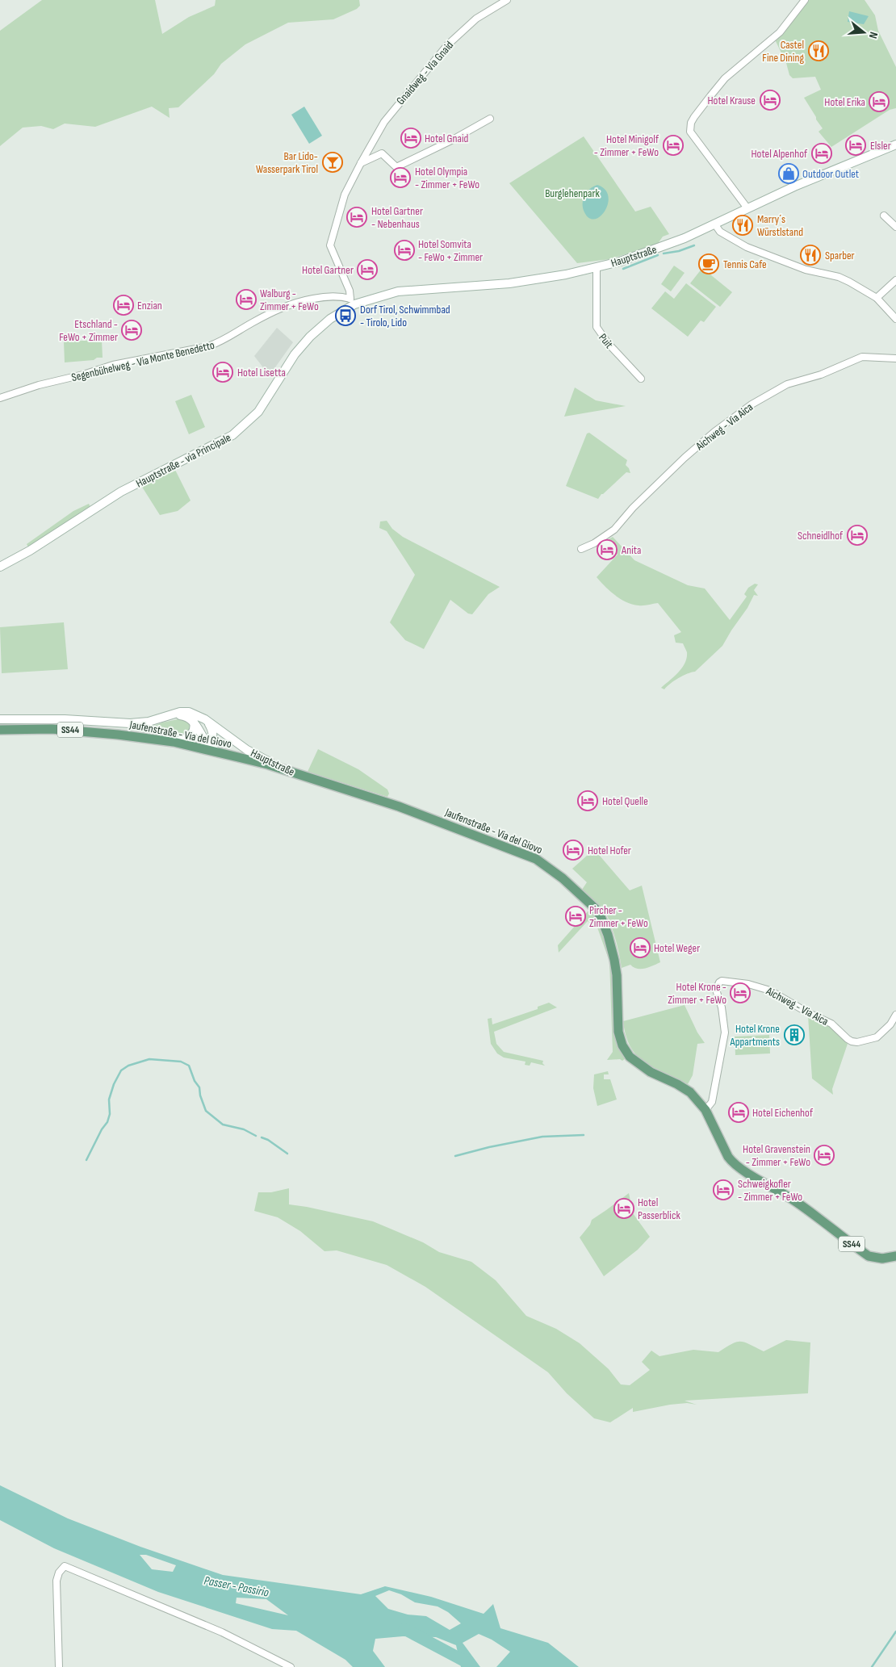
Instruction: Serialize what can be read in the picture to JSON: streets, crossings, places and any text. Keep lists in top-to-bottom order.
{
  "streets": {
    "main road": ["SS44", "Jaufenstraße - Via del Giovo"],
    "street": [
      "Gnaidweg - Via Gnaid",
      "Hauptstraße",
      "Puit",
      "Segenbühelweg - Via Monte Benedetto",
      "Aichweg - Via Aica",
      "Hauptstraße - via Principale"
    ]
  },
  "crossings": [
    ["Gnaidweg - Via Gnaid", "Hauptstraße"],
    ["Gnaidweg - Via Gnaid", "Segenbühelweg - Via Monte Benedetto"],
    ["Gnaidweg - Via Gnaid", "Hauptstraße - via Principale"],
    ["Hauptstraße", "Puit"],
    ["Hauptstraße", "Segenbühelweg - Via Monte Benedetto"],
    ["Hauptstraße", "Hauptstraße - via Principale"],
    ["Hauptstraße", "Jaufenstraße - Via del Giovo"],
    ["Segenbühelweg - Via Monte Benedetto", "Hauptstraße - via Principale"],
    ["Aichweg - Via Aica", "Jaufenstraße - Via del Giovo"]
  ],
  "water": ["Passer - Passirio"],
  "parks": ["Burglehenpark"],
  "places": {
    "restaurant": ["Castel Fine Dining", "Marry´s Würstlstand", "Sparber"],
    "hotel": [
      "Hotel Krause",
      "Hotel Erika",
      "Hotel Gnaid",
      "Hotel Minigolf - Zimmer + FeWo",
      "Elsler",
      "Hotel Alpenhof",
      "Hotel Olympia - Zimmer + FeWo",
      "Hotel Gartner - Nebenhaus",
      "Hotel Somvita - FeWo + Zimmer",
      "Hotel Gartner",
      "Walburg - Zimmer + FeWo",
      "Enzian",
      "Etschland - FeWo + Zimmer",
      "Hotel Lisetta",
      "Schneidlhof",
      "Anita",
      "Hotel Quelle",
      "Hotel Hofer",
      "Pircher - Zimmer + FeWo",
      "Hotel Weger",
      "Hotel Krone - Zimmer + FeWo",
      "Hotel Eichenhof",
      "Hotel Gravenstein - Zimmer + FeWo",
      "Schweigkofler - Zimmer + FeWo",
      "Hotel Passerblick"
    ],
    "bar": ["Bar Lido- Wasserpark Tirol"],
    "shop": ["Outdoor Outlet"],
    "cafe": ["Tennis Cafe"],
    "bus stop": ["Dorf Tirol, Schwimmbad - Tirolo, Lido"],
    "building": ["Hotel Krone Appartments"]
  },
  "north": "right"
}
